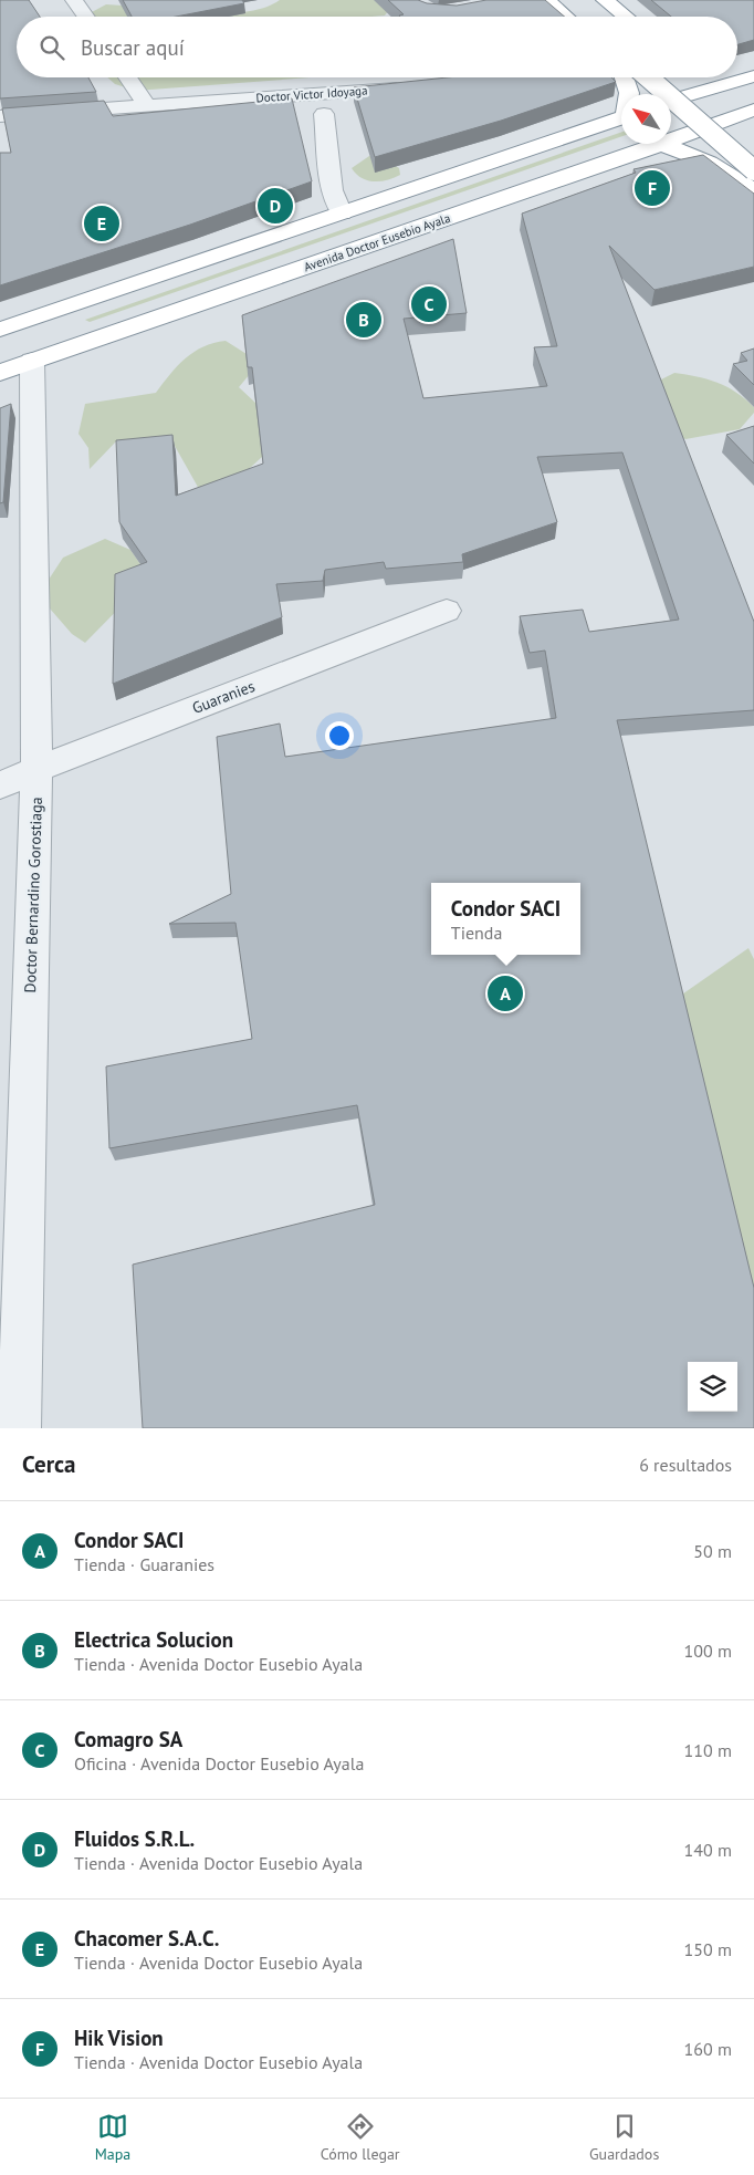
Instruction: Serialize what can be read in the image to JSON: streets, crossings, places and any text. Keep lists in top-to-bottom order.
{
  "streets": {
    "highway": ["Avenida Doctor Eusebio Ayala"],
    "street": ["Doctor Victor Idoyaga", "Guaranies", "Doctor Bernardino Gorostiaga"]
  },
  "crossings": [
    ["Avenida Doctor Eusebio Ayala", "Doctor Bernardino Gorostiaga"],
    ["Guaranies", "Doctor Bernardino Gorostiaga"]
  ],
  "north": "top left",
  "page": {
    "search": "Buscar aquí",
    "pins": [
      "F",
      "D",
      "E",
      "C",
      "B",
      "A"
    ],
    "popup": ["Condor SACI", "Tienda"],
    "heading": ["Cerca", "6 resultados"],
    "list": [
      {
        "mark": "A",
        "name": "Condor SACI",
        "note": "Tienda · Guaranies",
        "value": "50 m"
      },
      {
        "mark": "B",
        "name": "Electrica Solucion",
        "note": "Tienda · Avenida Doctor Eusebio Ayala",
        "value": "100 m"
      },
      {
        "mark": "C",
        "name": "Comagro SA",
        "note": "Oficina · Avenida Doctor Eusebio Ayala",
        "value": "110 m"
      },
      {
        "mark": "D",
        "name": "Fluidos S.R.L.",
        "note": "Tienda · Avenida Doctor Eusebio Ayala",
        "value": "140 m"
      },
      {
        "mark": "E",
        "name": "Chacomer S.A.C.",
        "note": "Tienda · Avenida Doctor Eusebio Ayala",
        "value": "150 m"
      },
      {
        "mark": "F",
        "name": "Hik Vision",
        "note": "Tienda · Avenida Doctor Eusebio Ayala",
        "value": "160 m"
      }
    ],
    "nav": ["Mapa", "Cómo llegar", "Guardados"]
  }
}
